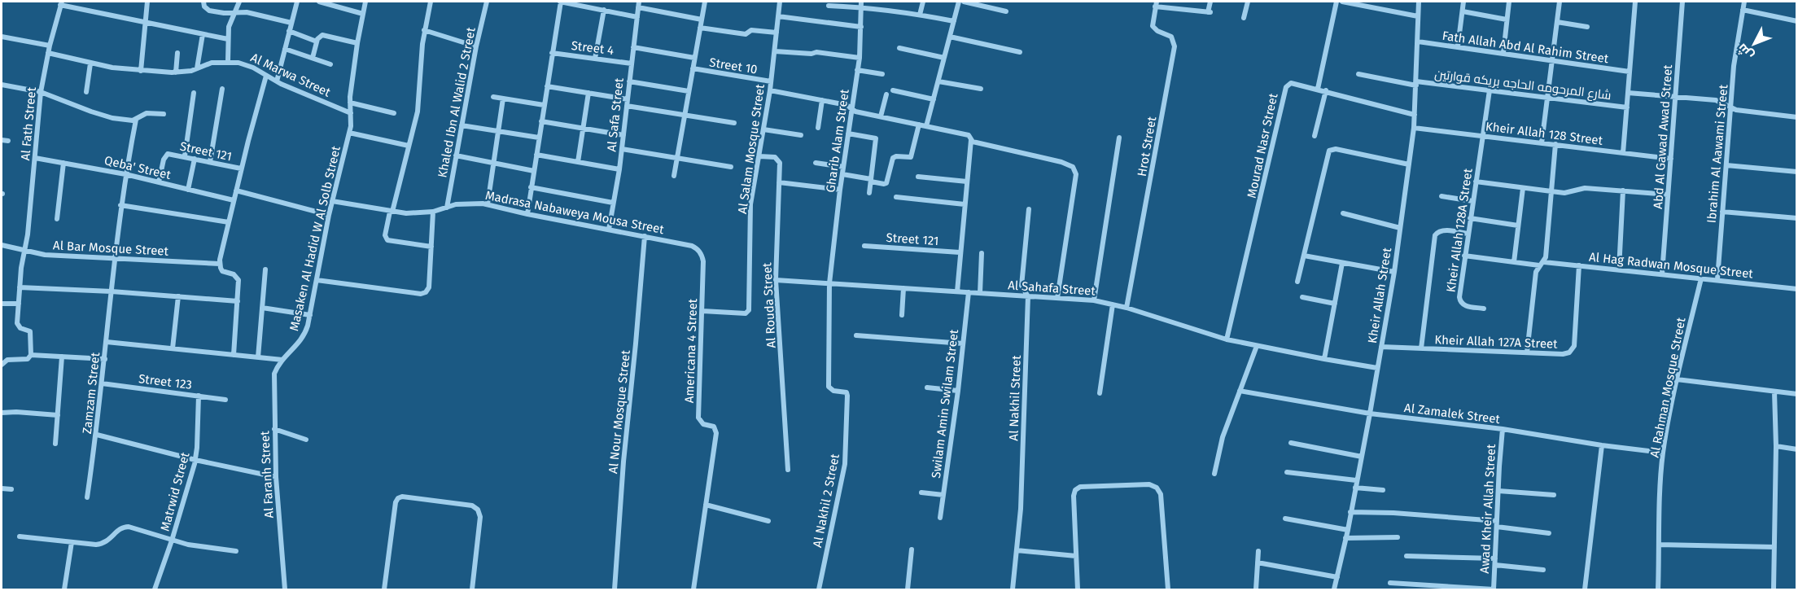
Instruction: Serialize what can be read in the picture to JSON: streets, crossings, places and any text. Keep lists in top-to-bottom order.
{
  "streets": {
    "street": [
      "Fath Allah Abd Al Rahim Street",
      "Street 4",
      "Street 10",
      "Al Marwa Street",
      "شارع المرحومه الحاجه بريكه قوارتين",
      "Khaled Ibn Al Walid 2 Street",
      "Al Safa Street",
      "Al Fath Street",
      "Kheir Allah 128 Street",
      "Abd Al Gawad Awad Street",
      "Gharib Alam Street",
      "Mourad Nasr Street",
      "Hrot Street",
      "Al Salam Mosque Street",
      "Street 121",
      "Ibrahim Al Aawami Street",
      "Qeba' Street",
      "Madrasa Nabaweya Mousa Street",
      "Kheir Allah 128A Street",
      "Masaken Al Hadid W Al Solb Street",
      "Al Bar Mosque Street",
      "Al Hag Radwan Mosque Street",
      "Al Sahafa Street",
      "Kheir Allah Street",
      "Al Rouda Street",
      "Kheir Allah 127A Street",
      "Americana 4 Street",
      "Street 123",
      "Al Rahman Mosque Street",
      "Zamzam Street",
      "Al Nakhil Street",
      "Swilam Amin Swilam Street",
      "Al Nour Mosque Street",
      "Al Zamalek Street",
      "Al Faranh Street",
      "Matrwid Street",
      "Al Nakhil 2 Street",
      "Awad Kheir Allah Street"
    ]
  },
  "crossings": [
    ["Fath Allah Abd Al Rahim Street", "Kheir Allah Street"],
    ["Street 4", "Al Safa Street"],
    ["Street 10", "Al Salam Mosque Street"],
    ["Al Marwa Street", "Al Fath Street"],
    ["Al Marwa Street", "Masaken Al Hadid W Al Solb Street"],
    ["شارع المرحومه الحاجه بريكه قوارتين", "Kheir Allah 128A Street"],
    ["شارع المرحومه الحاجه بريكه قوارتين", "Kheir Allah Street"],
    ["Khaled Ibn Al Walid 2 Street", "Madrasa Nabaweya Mousa Street"],
    ["Al Safa Street", "Madrasa Nabaweya Mousa Street"],
    ["Al Fath Street", "Qeba' Street"],
    ["Al Fath Street", "Al Bar Mosque Street"],
    ["Kheir Allah 128 Street", "Abd Al Gawad Awad Street"],
    ["Kheir Allah 128 Street", "Kheir Allah 128A Street"],
    ["Kheir Allah 128 Street", "Kheir Allah Street"],
    ["Abd Al Gawad Awad Street", "Al Hag Radwan Mosque Street"],
    ["Gharib Alam Street", "Al Sahafa Street"],
    ["Gharib Alam Street", "Al Nakhil 2 Street"],
    ["Mourad Nasr Street", "Al Sahafa Street"],
    ["Mourad Nasr Street", "Kheir Allah Street"],
    ["Hrot Street", "Al Sahafa Street"],
    ["Al Salam Mosque Street", "Al Rouda Street"],
    ["Al Salam Mosque Street", "Americana 4 Street"],
    ["Street 121", "Qeba' Street"],
    ["Ibrahim Al Aawami Street", "Al Hag Radwan Mosque Street"],
    ["Qeba' Street", "Zamzam Street"],
    ["Madrasa Nabaweya Mousa Street", "Masaken Al Hadid W Al Solb Street"],
    ["Madrasa Nabaweya Mousa Street", "Americana 4 Street"],
    ["Madrasa Nabaweya Mousa Street", "Al Nour Mosque Street"],
    ["Kheir Allah 128A Street", "Al Hag Radwan Mosque Street"],
    ["Kheir Allah 128A Street", "Kheir Allah 127A Street"],
    ["Masaken Al Hadid W Al Solb Street", "Al Faranh Street"],
    ["Al Bar Mosque Street", "Zamzam Street"],
    ["Al Hag Radwan Mosque Street", "Kheir Allah 127A Street"],
    ["Al Hag Radwan Mosque Street", "Al Rahman Mosque Street"],
    ["Al Sahafa Street", "Kheir Allah Street"],
    ["Al Sahafa Street", "Al Rouda Street"],
    ["Al Sahafa Street", "Al Nakhil Street"],
    ["Al Sahafa Street", "Swilam Amin Swilam Street"],
    ["Al Sahafa Street", "Al Nakhil 2 Street"],
    ["Kheir Allah Street", "Kheir Allah 127A Street"],
    ["Kheir Allah Street", "Al Zamalek Street"],
    ["Street 123", "Zamzam Street"],
    ["Street 123", "Matrwid Street"],
    ["Al Rahman Mosque Street", "Al Zamalek Street"],
    ["Al Zamalek Street", "Awad Kheir Allah Street"]
  ],
  "north": "bottom left"
}
